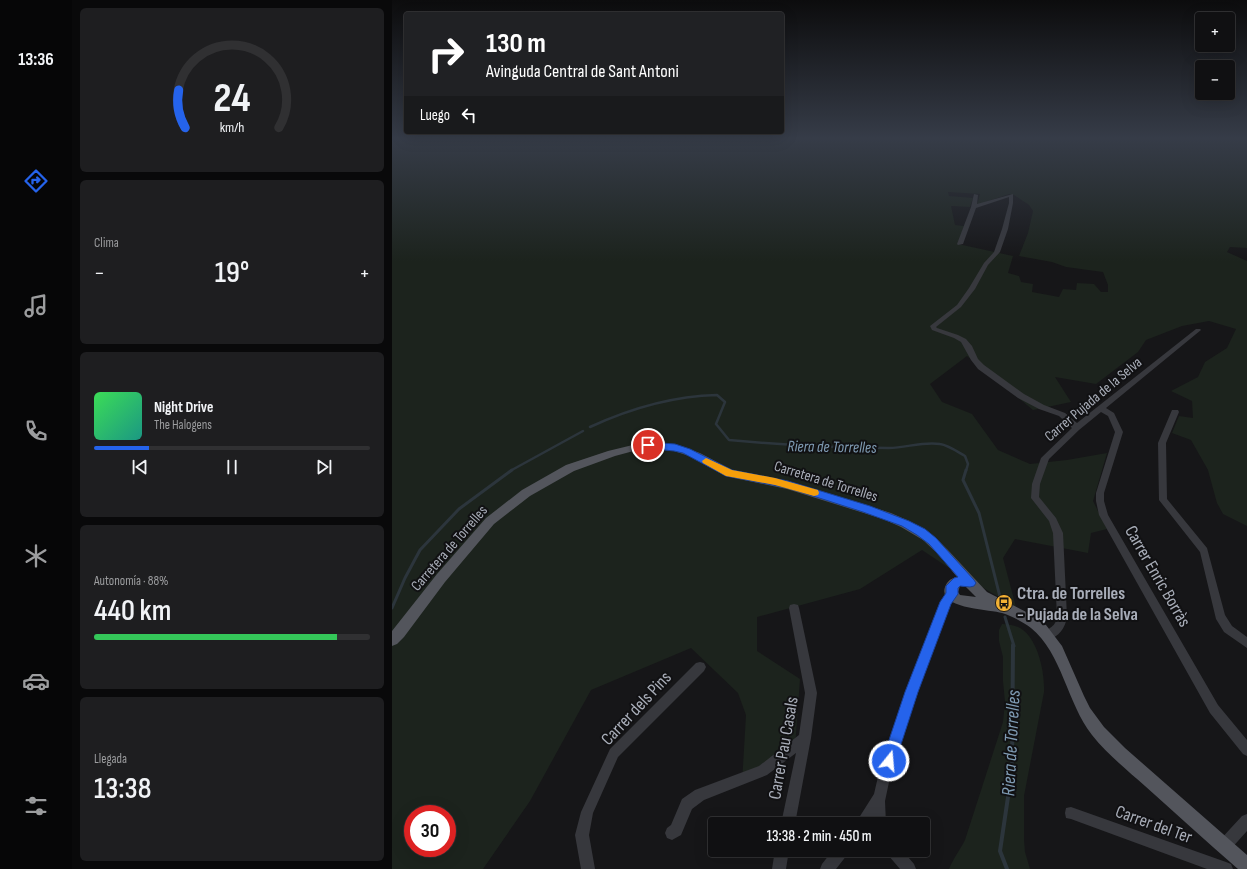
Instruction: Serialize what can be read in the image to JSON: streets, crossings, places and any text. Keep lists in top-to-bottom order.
{
  "streets": {
    "main road": ["Carretera de Torrelles"],
    "street": [
      "Carrer Pujada de la Selva",
      "Carrer Enric Borràs",
      "Carrer dels Pins",
      "Carrer Pau Casals",
      "Carrer del Ter"
    ]
  },
  "crossings": [
    ["Carrer Pujada de la Selva", "Carrer Enric Borràs"]
  ],
  "water": ["Riera de Torrelles"],
  "places": {
    "bus stop": ["Ctra. de Torrelles - Pujada de la Selva"]
  },
  "page": {
    "tabs": "13:36",
    "map_buttons": ["+", "−"],
    "turn": ["130 m", "Avinguda Central de Sant Antoni"],
    "then": "Luego",
    "tile": [
      "Clima",
      ["Autonomía · 88%", "440 km"],
      ["Llegada", "13:38"]
    ],
    "heat": ["−", "19°", "+"],
    "song": ["Night Drive", "The Halogens"],
    "limit": "30",
    "trip": "13:38 · 2 min · 450 m",
    "gauge": ["24", "km/h"]
  }
}
